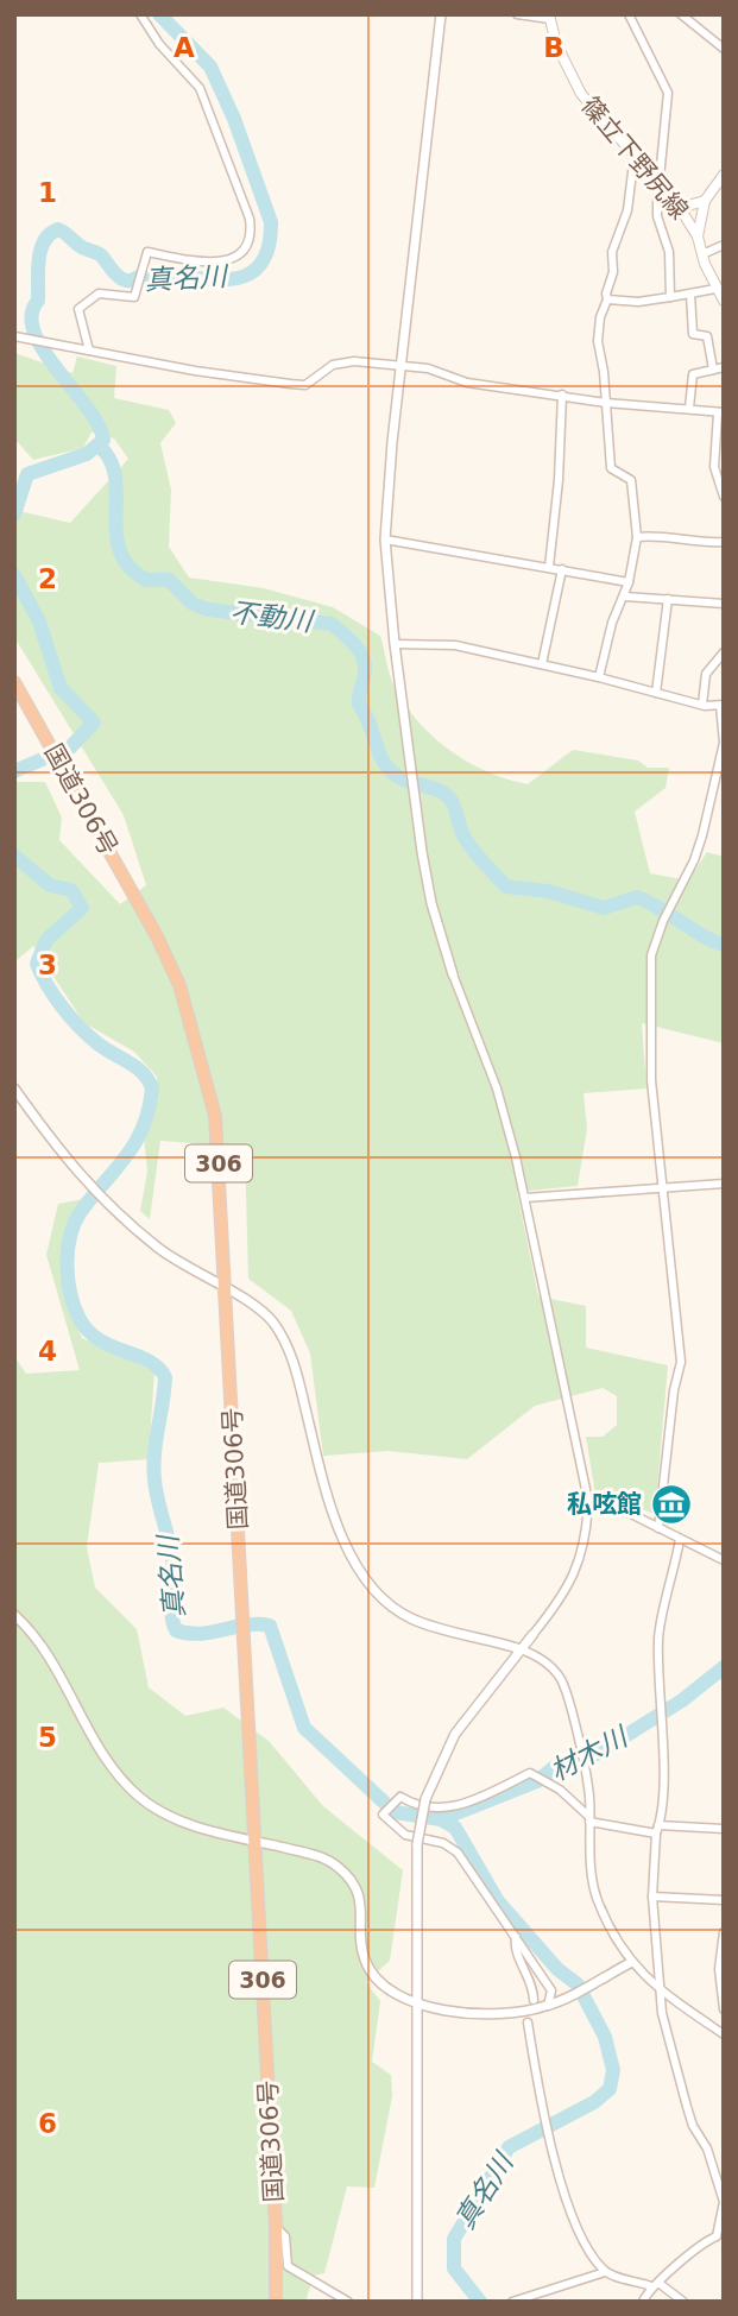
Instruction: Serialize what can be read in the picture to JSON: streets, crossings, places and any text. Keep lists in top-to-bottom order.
{
  "streets": {
    "highway": ["国道306号", "306"],
    "main road": ["篠立下野尻線"]
  },
  "water": ["真名川", "不動川", "材木川"],
  "places": {
    "museum": ["私呟館"]
  },
  "grid": {
    "columns": ["A", "B"],
    "rows": [
      "1",
      "2",
      "3",
      "4",
      "5",
      "6"
    ]
  }
}
